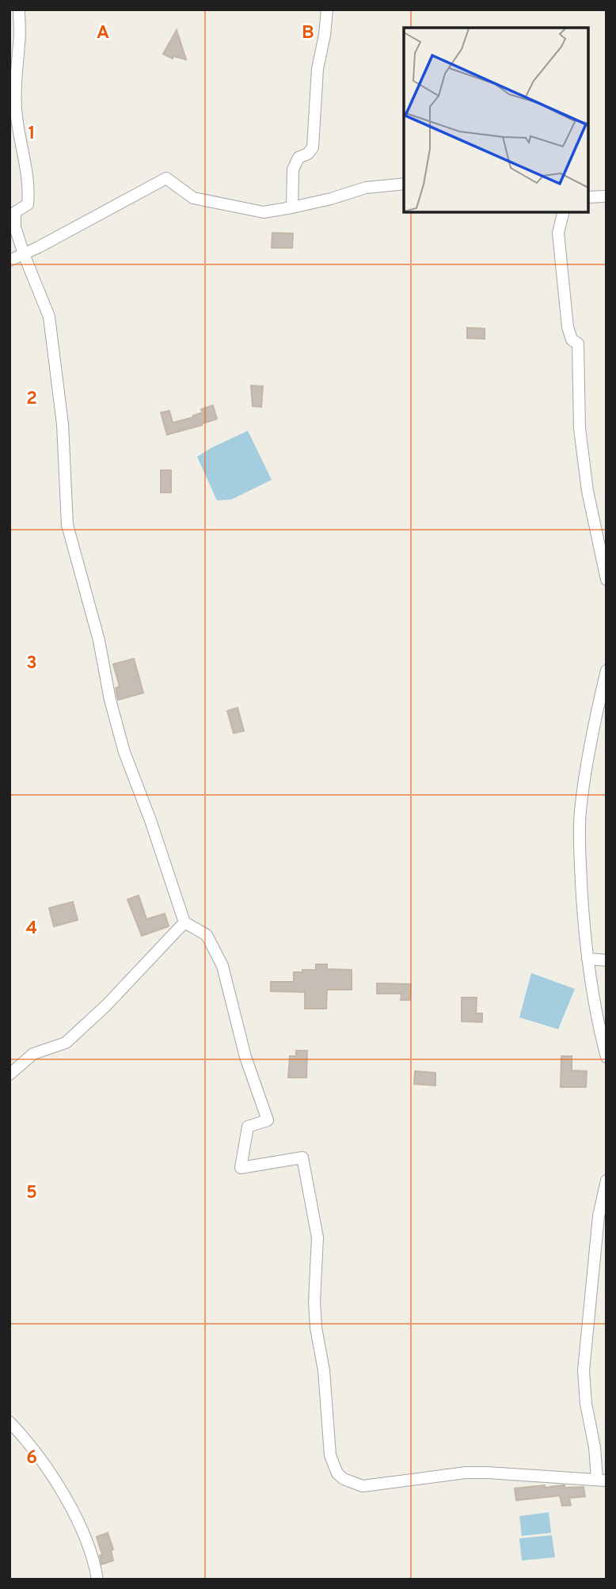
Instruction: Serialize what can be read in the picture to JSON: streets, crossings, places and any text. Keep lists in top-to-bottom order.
{
  "grid": {
    "columns": ["A", "B"],
    "rows": [
      "1",
      "2",
      "3",
      "4",
      "5",
      "6"
    ]
  }
}
